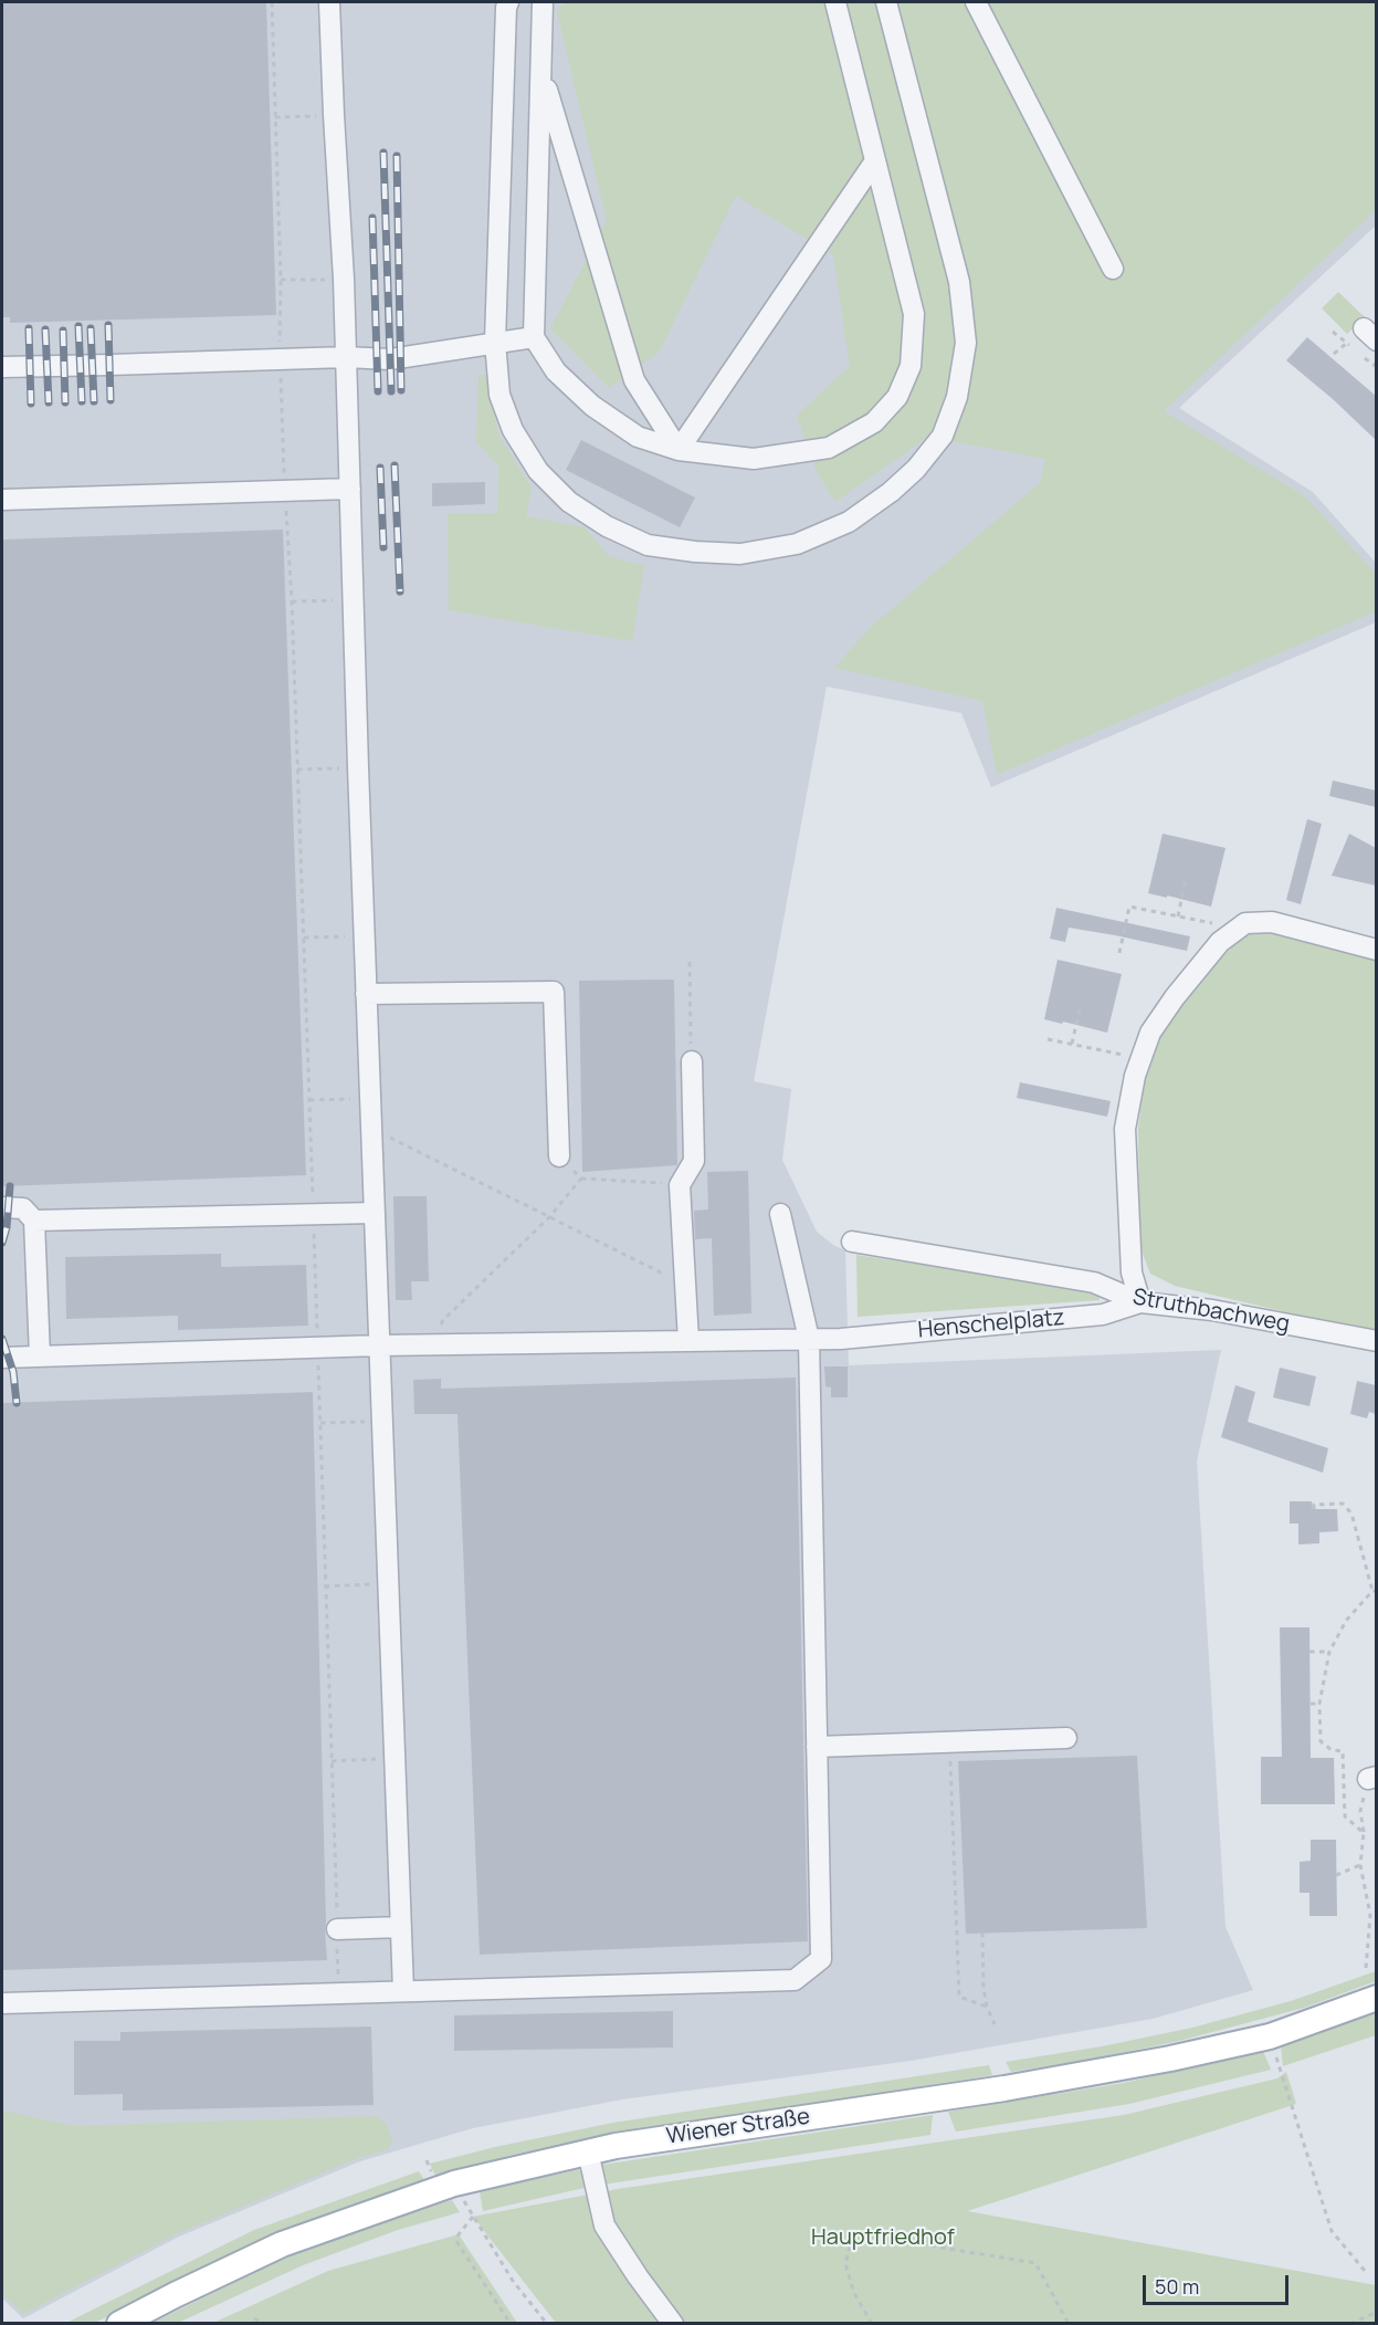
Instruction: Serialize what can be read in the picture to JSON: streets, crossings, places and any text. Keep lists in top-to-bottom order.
{
  "streets": {
    "main road": ["Wiener Straße"],
    "street": ["Struthbachweg", "Henschelplatz"]
  },
  "crossings": [
    ["Struthbachweg", "Henschelplatz"]
  ],
  "parks": ["Hauptfriedhof"],
  "scale_bar": "50 m"
}
